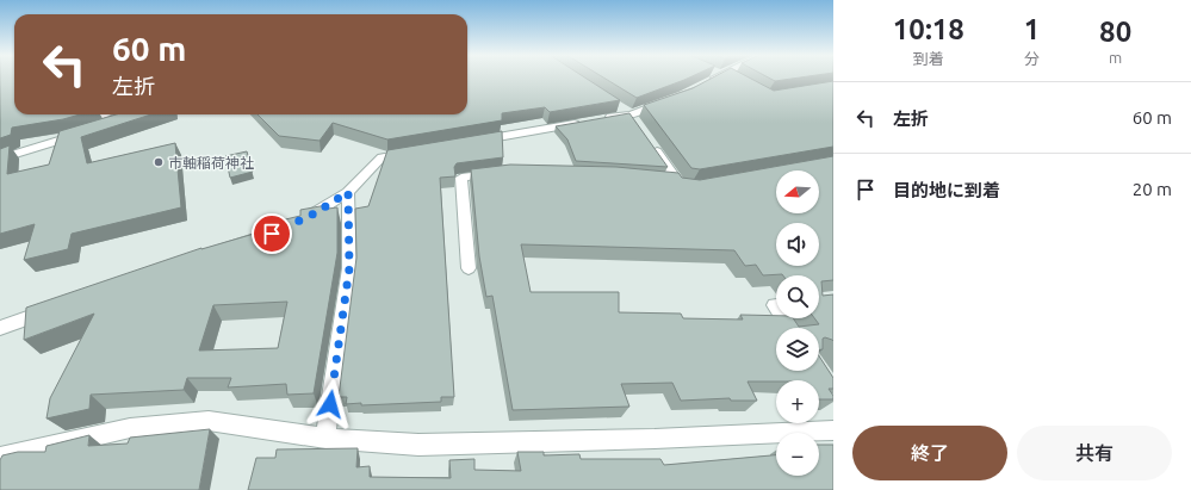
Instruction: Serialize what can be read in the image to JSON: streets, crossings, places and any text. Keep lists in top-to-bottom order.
{
  "places": ["市軸稲荷神社"],
  "north": "left",
  "page": {
    "eta": [
      "10:18",
      "到着",
      "1",
      "分",
      "80",
      "m"
    ],
    "turn": ["60 m", "左折"],
    "list": [
      {
        "name": "左折",
        "value": "60 m"
      },
      {
        "name": "目的地に到着",
        "value": "20 m"
      }
    ],
    "map_buttons": ["+", "−"],
    "buttons": ["終了", "共有"]
  }
}
